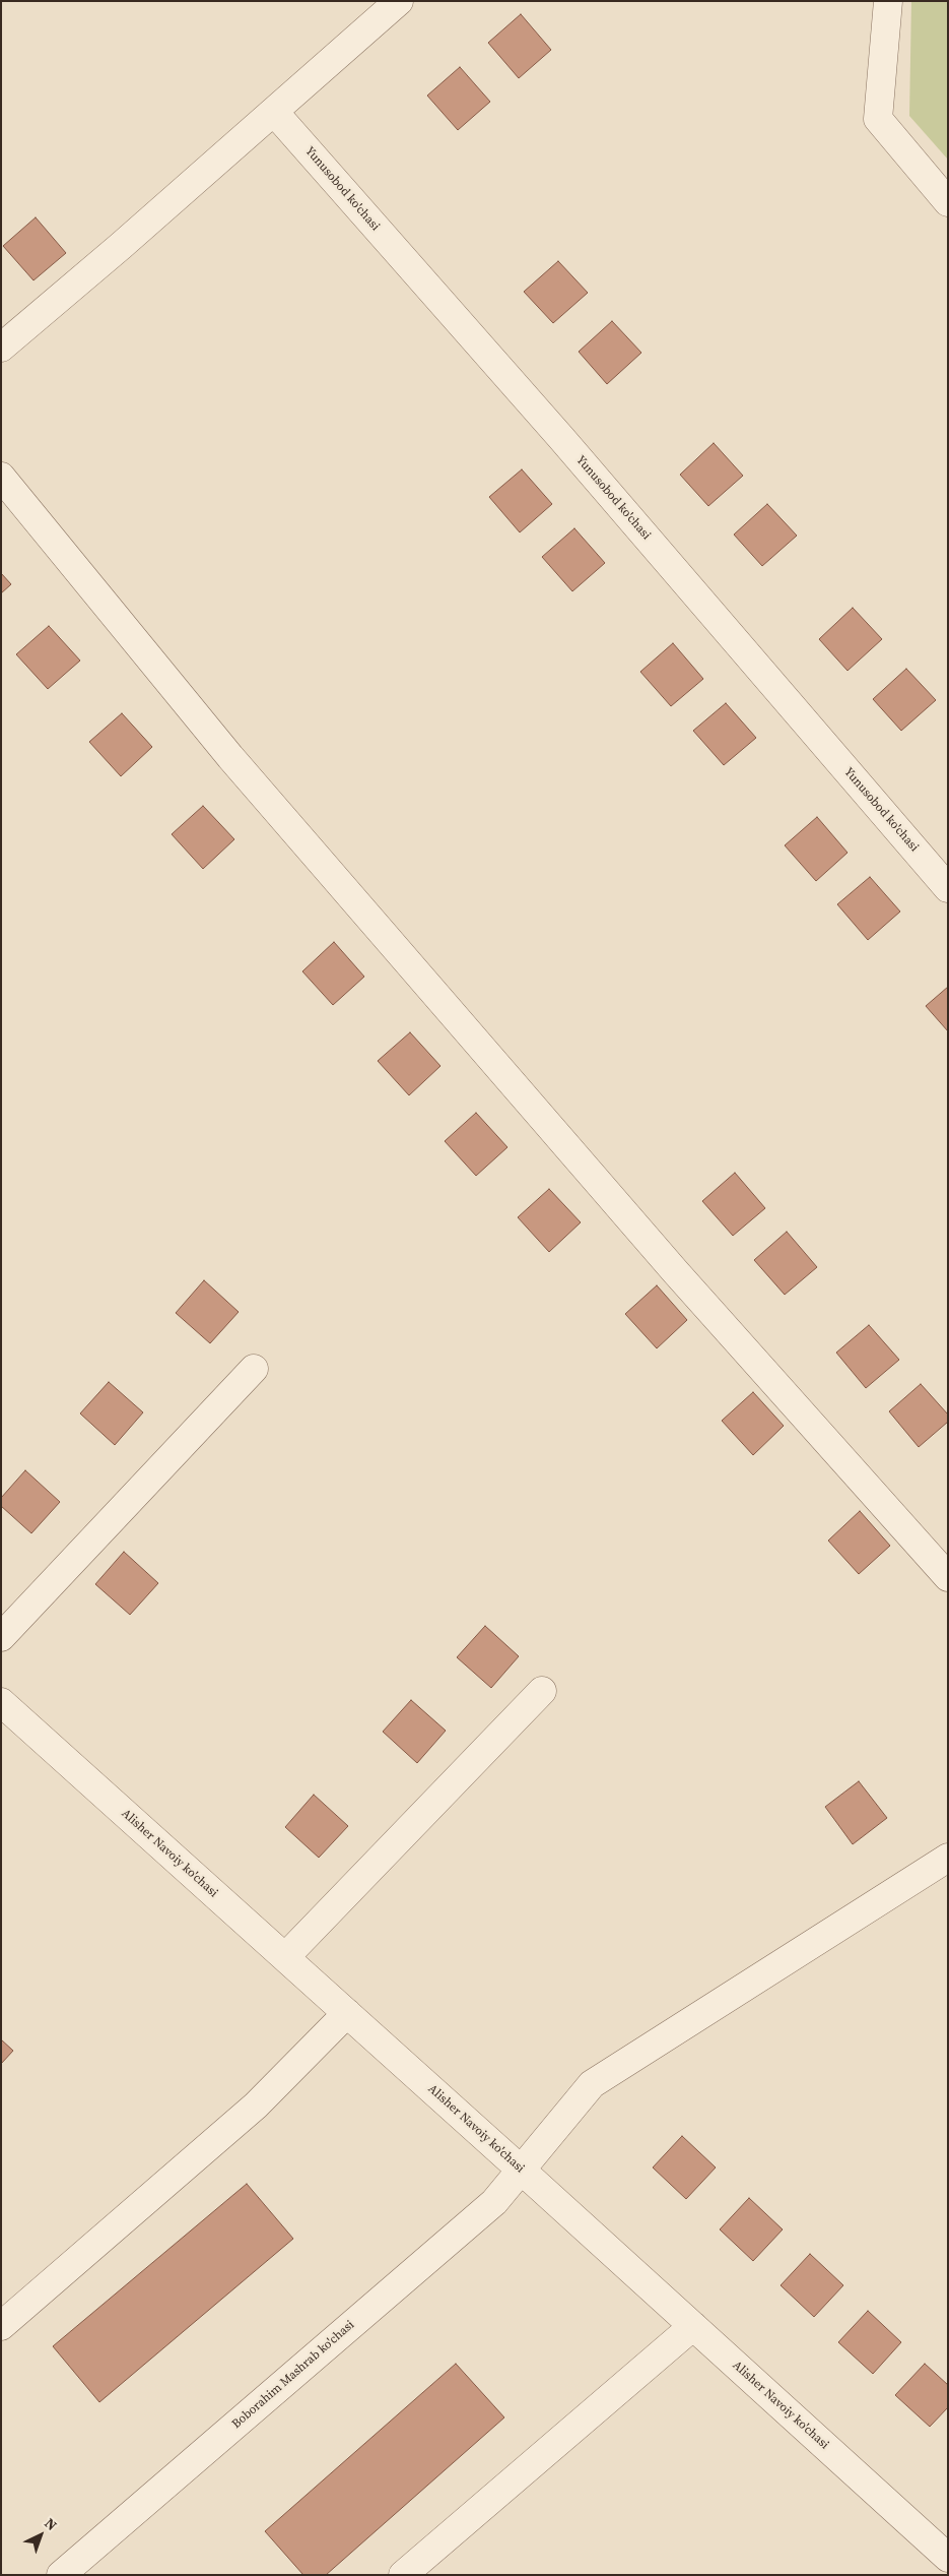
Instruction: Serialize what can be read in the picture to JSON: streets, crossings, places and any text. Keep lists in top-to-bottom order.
{
  "streets": {
    "street": ["Yunusobod ko'chasi", "Alisher Navoiy ko'chasi", "Boborahim Mashrab ko'chasi"]
  },
  "crossings": [
    ["Alisher Navoiy ko'chasi", "Boborahim Mashrab ko'chasi"]
  ],
  "north": "top right"
}
